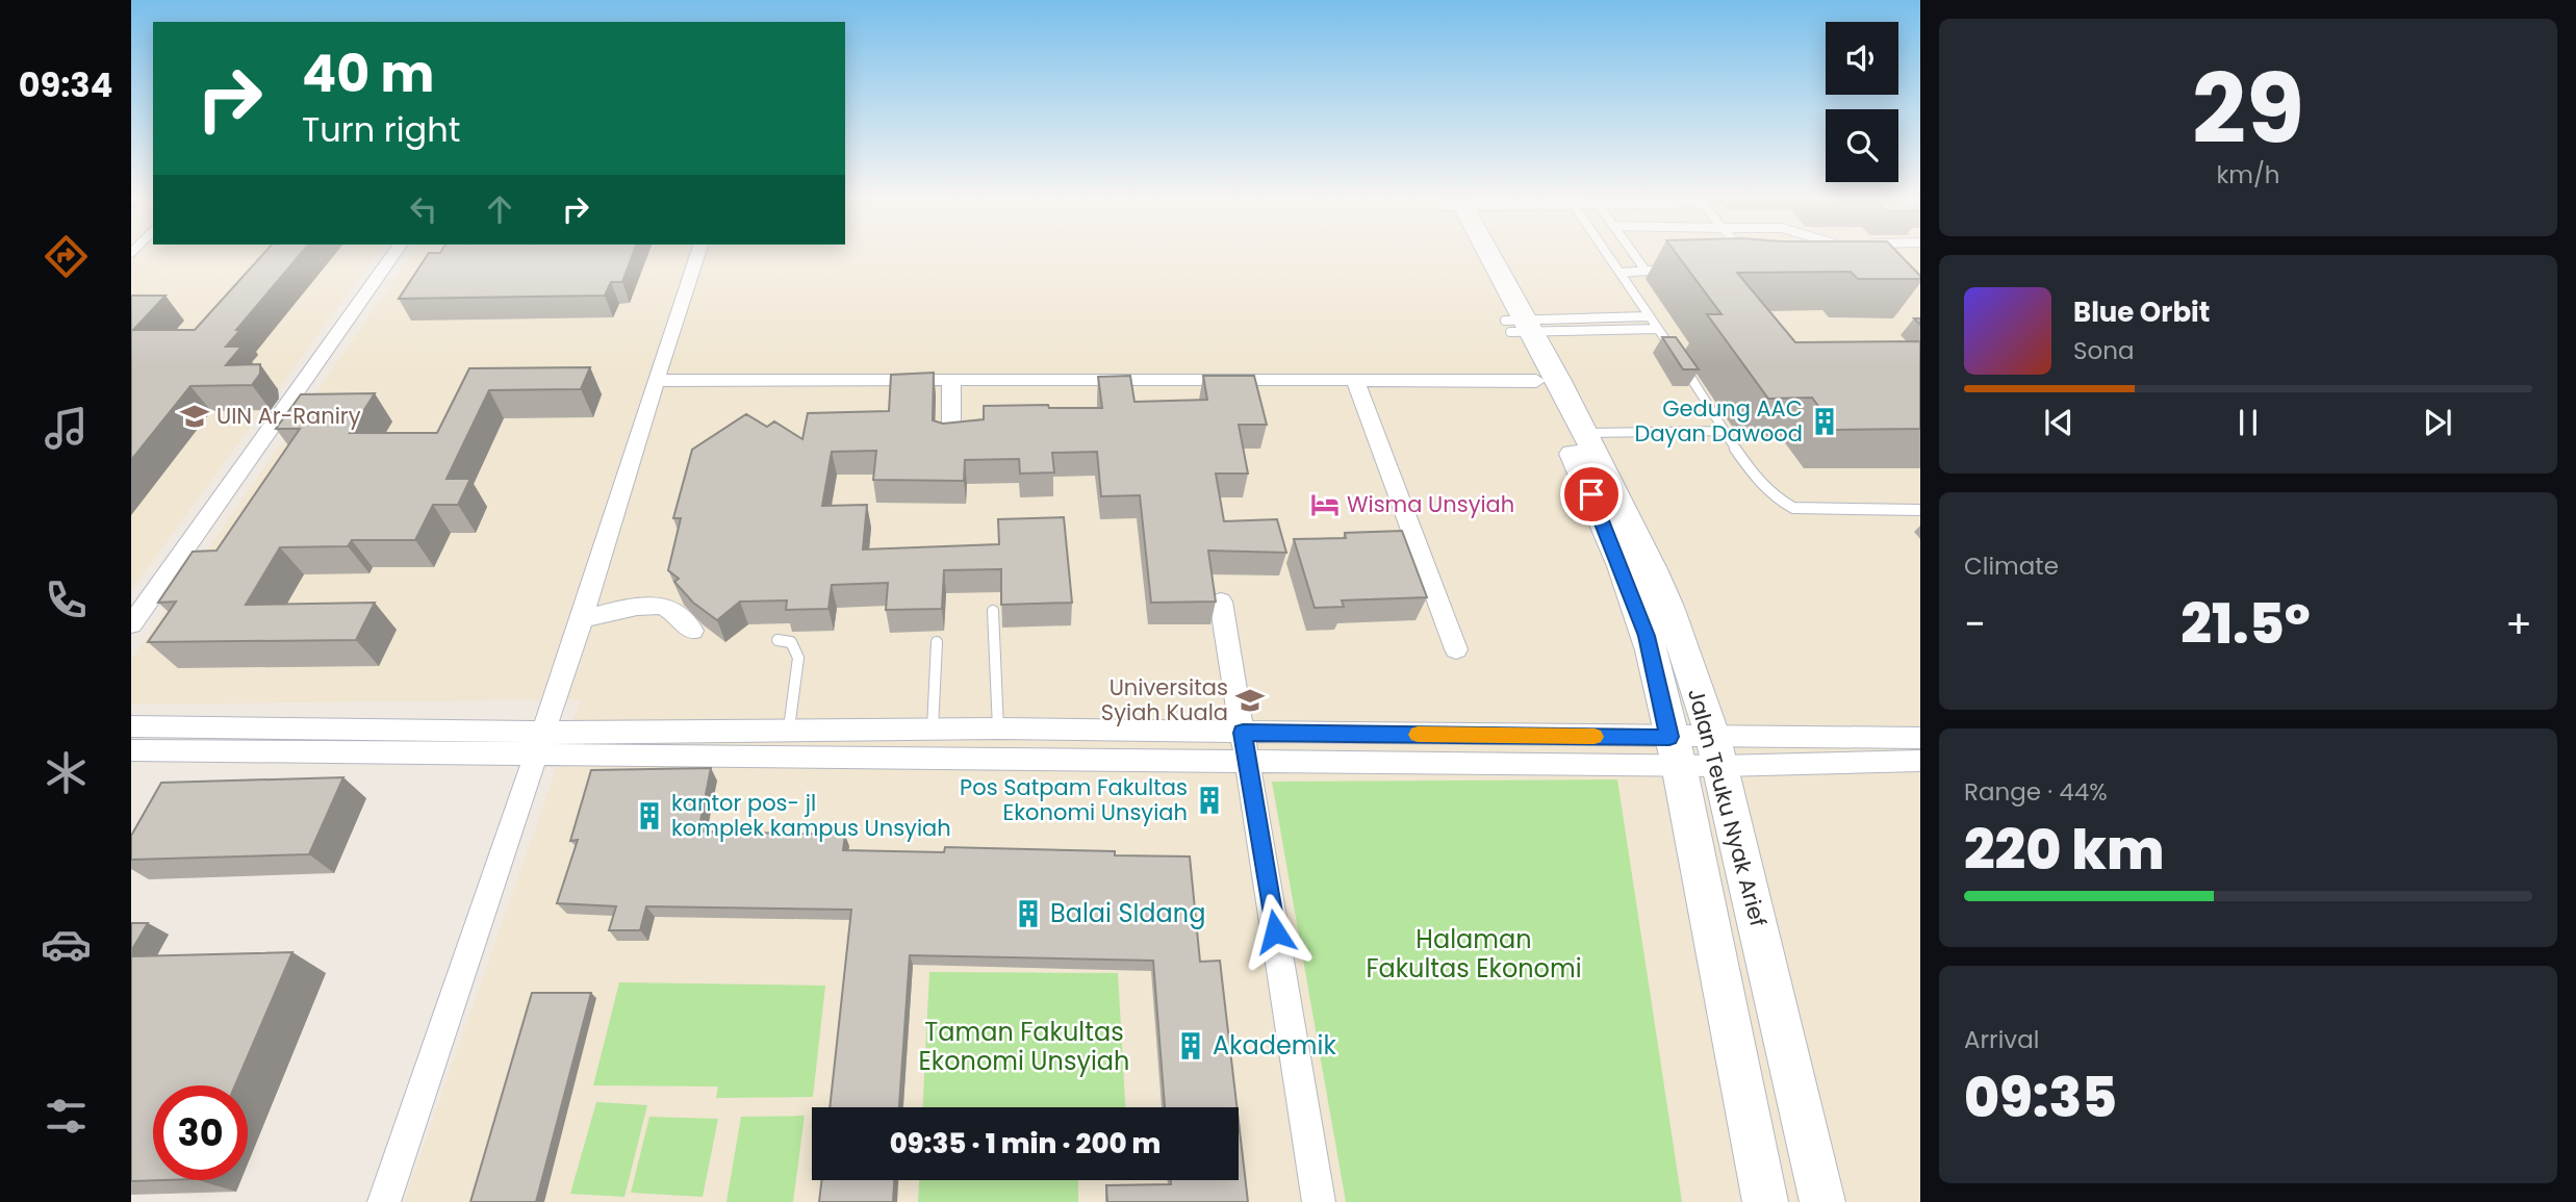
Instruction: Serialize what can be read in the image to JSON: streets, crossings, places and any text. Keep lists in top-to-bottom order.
{
  "streets": {
    "main road": ["Jalan Teuku Nyak Arief"]
  },
  "parks": ["Halaman Fakultas Ekonomi", "Taman Fakultas Ekonomi Unsyiah"],
  "places": {
    "school or university": ["UIN Ar-Raniry", "Universitas Syiah Kuala"],
    "building": [
      "Gedung AAC Dayan Dawood",
      "Pos Satpam Fakultas Ekonomi Unsyiah",
      "kantor pos- jl komplek kampus Unsyiah",
      "Balai SIdang",
      "Akademik"
    ],
    "hotel": ["Wisma Unsyiah"]
  },
  "page": {
    "tabs": "09:34",
    "tile": [
      ["29", "km/h"],
      "Climate",
      ["Range · 44%", "220 km"],
      ["Arrival", "09:35"]
    ],
    "turn": ["40 m", "Turn right"],
    "song": ["Blue Orbit", "Sona"],
    "heat": ["−", "21.5°", "+"],
    "limit": "30",
    "trip": "09:35 · 1 min · 200 m"
  }
}
